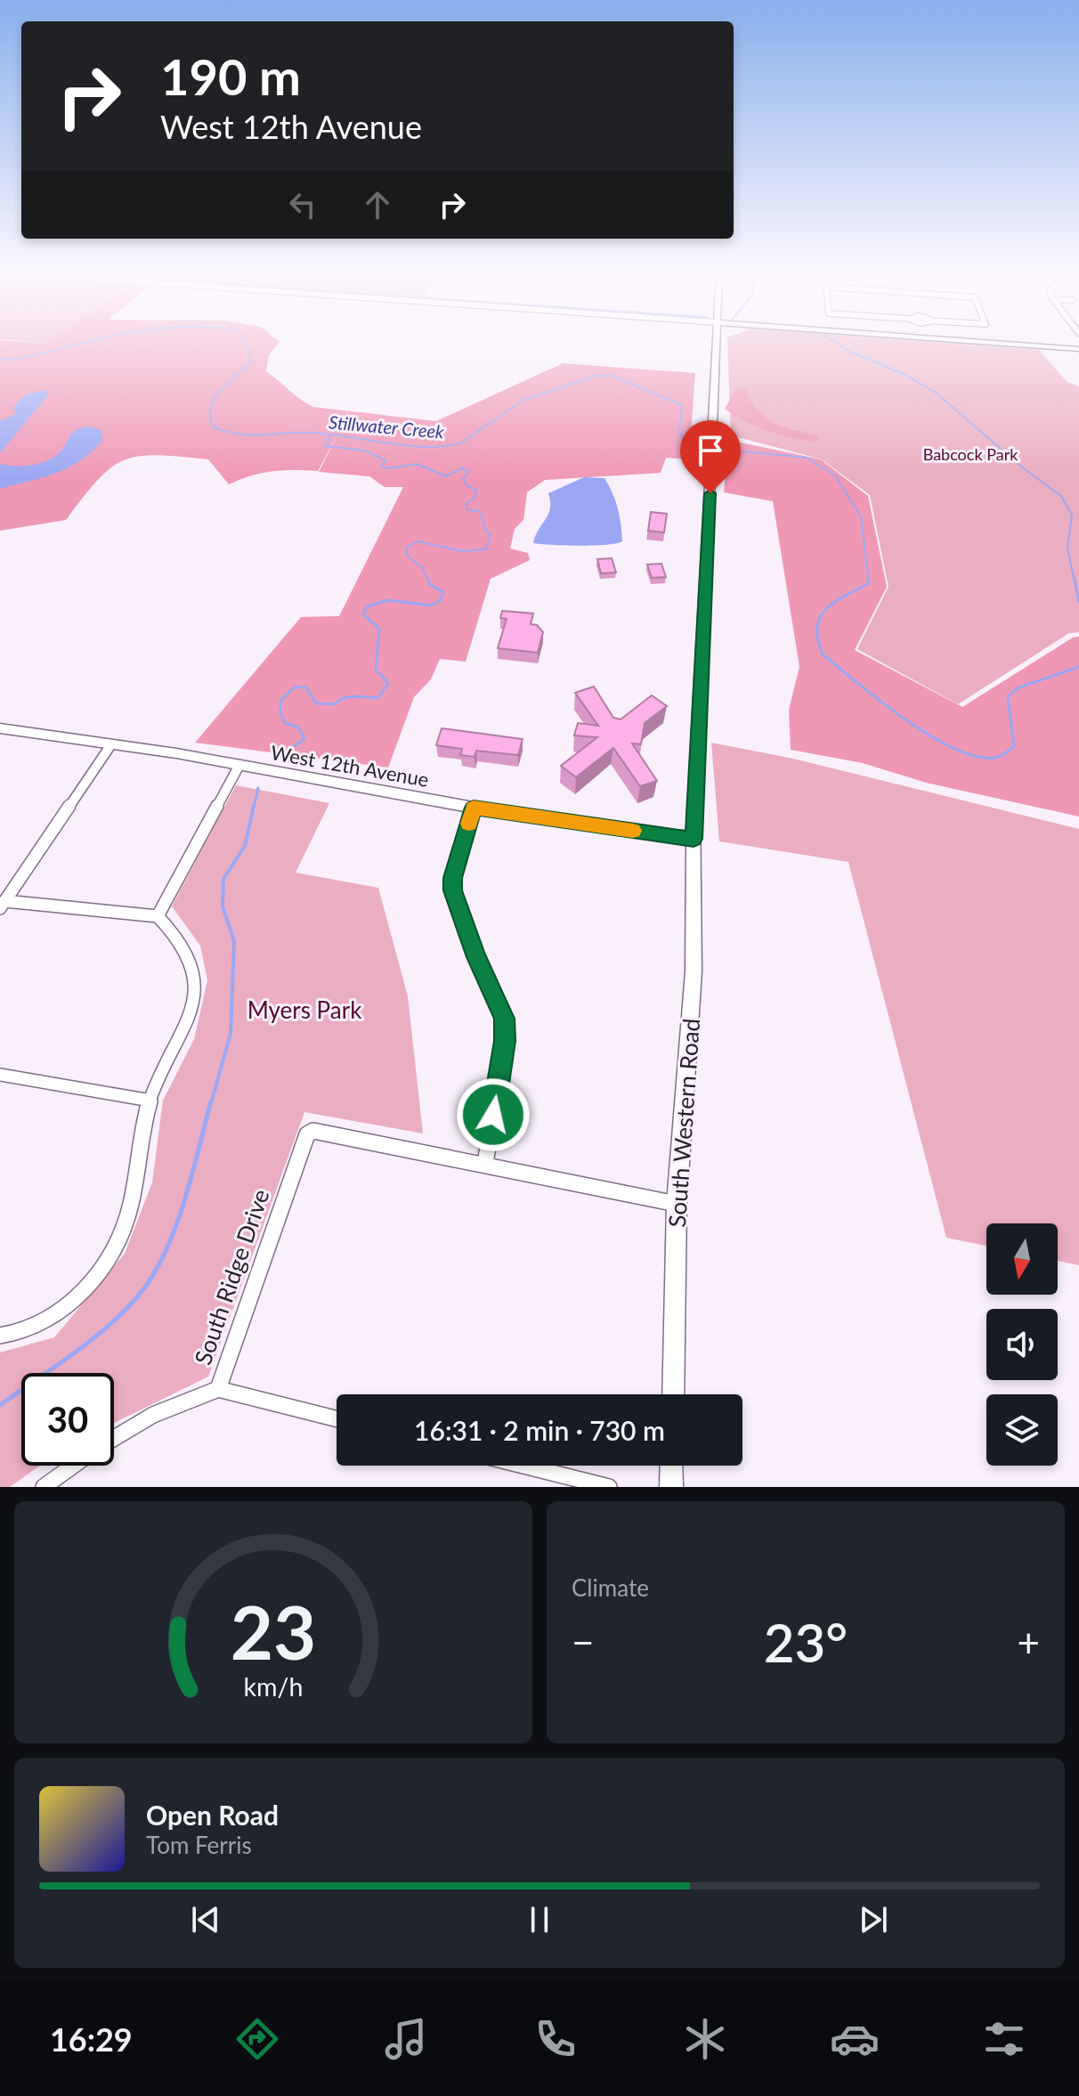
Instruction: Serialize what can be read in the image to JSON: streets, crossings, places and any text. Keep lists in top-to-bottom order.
{
  "streets": {
    "main road": ["West 12th Avenue", "South Western Road"],
    "street": ["South Ridge Drive"]
  },
  "crossings": [
    ["West 12th Avenue", "South Western Road"]
  ],
  "water": ["Stillwater Creek"],
  "parks": ["Babcock Park", "Myers Park"],
  "north": "bottom",
  "page": {
    "turn": ["190 m", "West 12th Avenue"],
    "limit": "30",
    "trip": "16:31 · 2 min · 730 m",
    "tile": "Climate",
    "heat": ["−", "23°", "+"],
    "song": ["Open Road", "Tom Ferris"],
    "tabs": "16:29",
    "gauge": ["23", "km/h"]
  }
}
